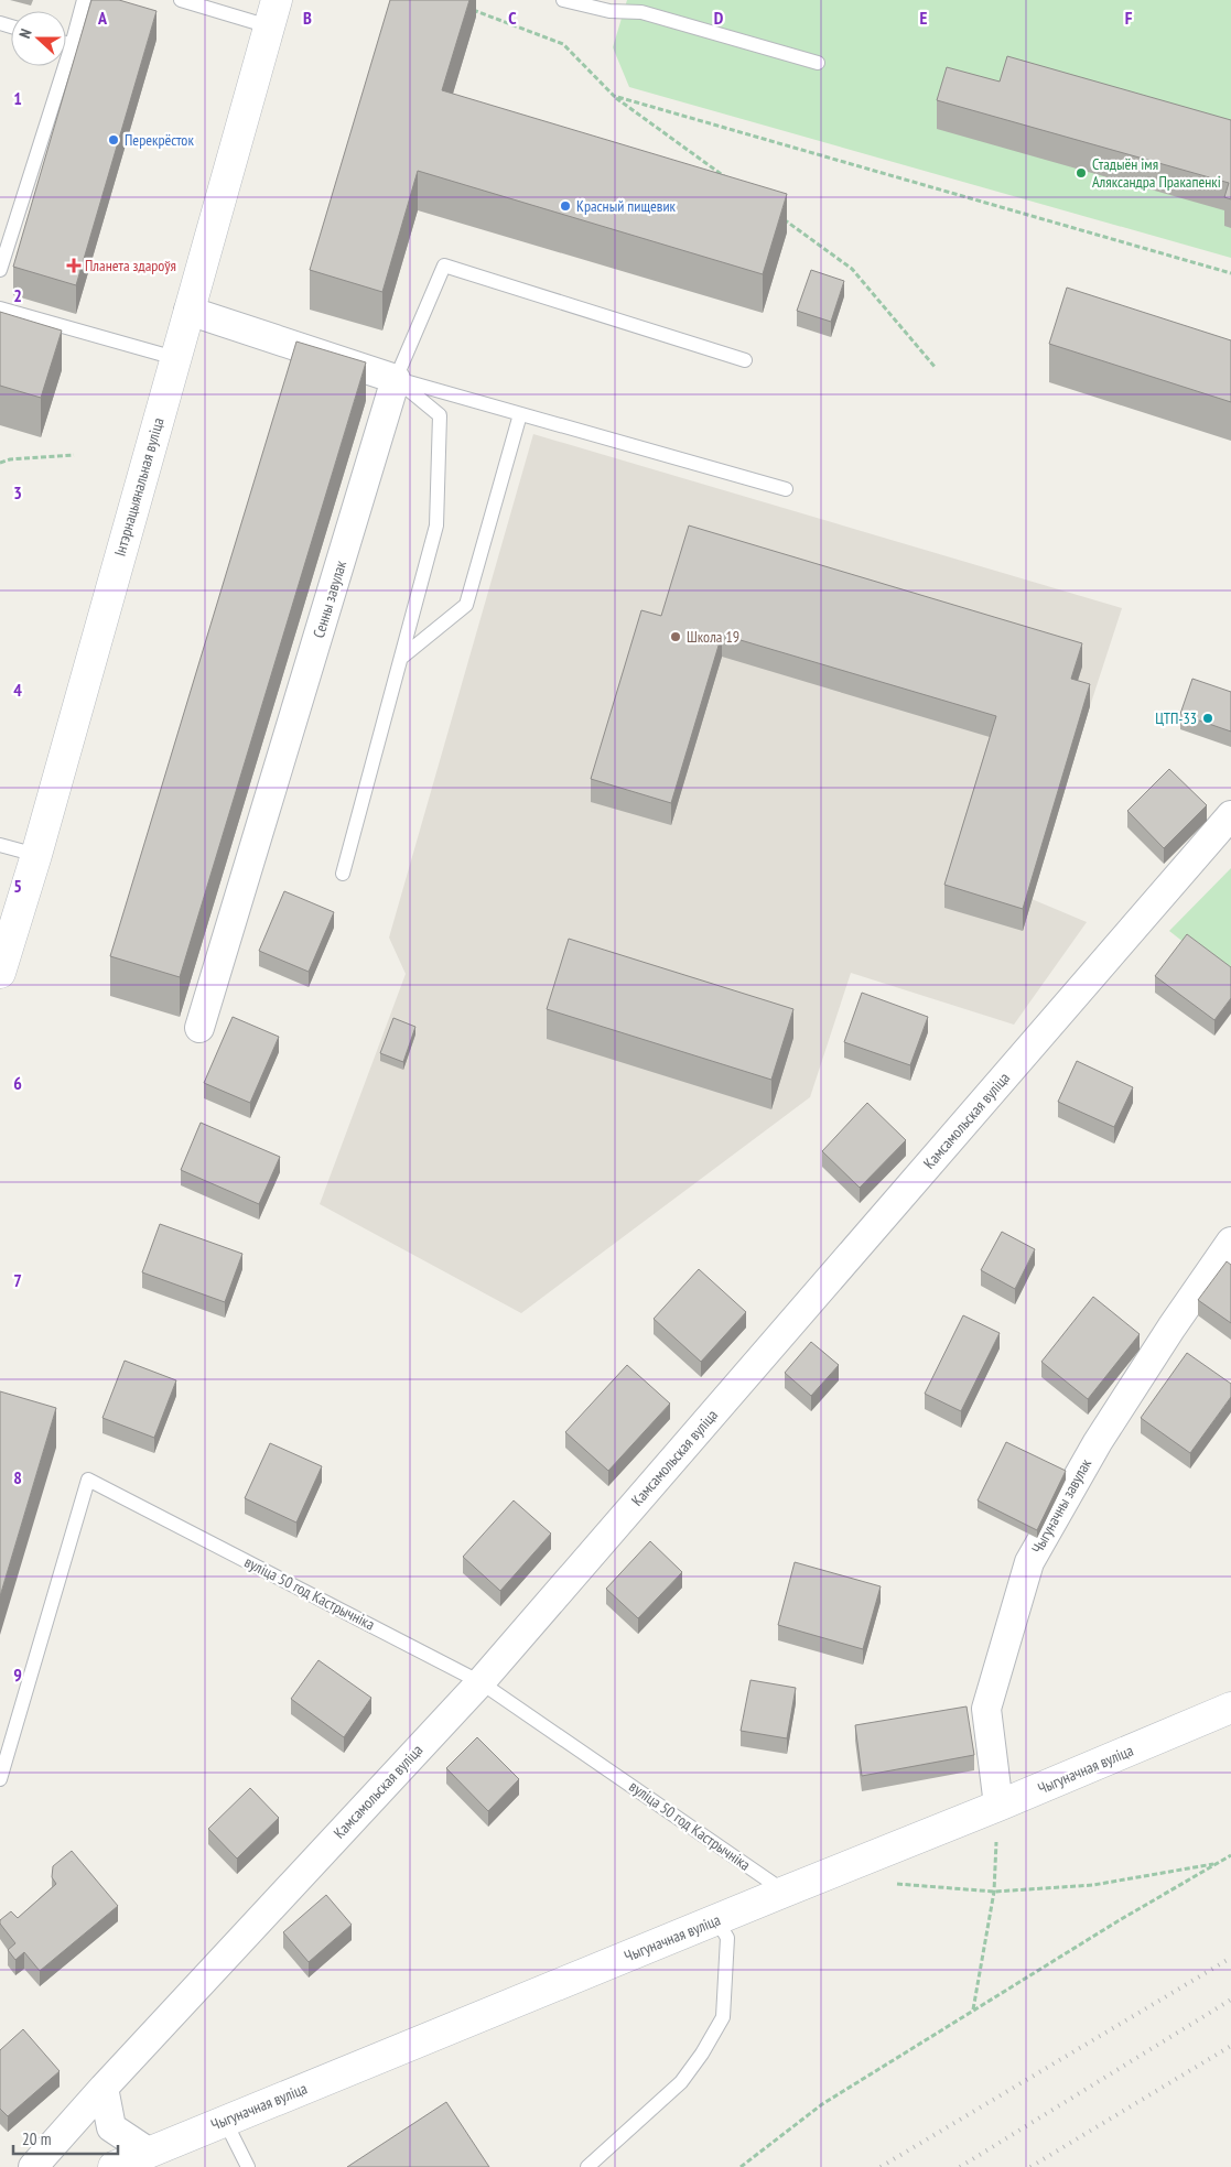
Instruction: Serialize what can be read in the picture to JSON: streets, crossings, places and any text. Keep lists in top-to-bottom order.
{
  "streets": {
    "street": [
      "Інтэрнацыянальная вуліца",
      "Сенны завулак",
      "Камсамольская вуліца",
      "Чыгуначны завулак",
      "Чыгуначная вуліца"
    ],
    "lane": ["вуліца 50 год Кастрычніка"]
  },
  "crossings": [
    ["Камсамольская вуліца", "вуліца 50 год Кастрычніка"],
    ["Чыгуначны завулак", "Чыгуначная вуліца"],
    ["вуліца 50 год Кастрычніка", "Чыгуначная вуліца"]
  ],
  "places": {
    "other": [
      "Перекрёсток",
      "Стадыён імя Аляксандра Пракапенкі",
      "Красный пищевик",
      "Школа 19",
      "ЦТП-33"
    ],
    "health": ["Планета здароўя"]
  },
  "scale_bar": "20 m",
  "north": "left",
  "grid": {
    "columns": [
      "A",
      "B",
      "C",
      "D",
      "E",
      "F"
    ],
    "rows": [
      "1",
      "2",
      "3",
      "4",
      "5",
      "6",
      "7",
      "8",
      "9"
    ]
  }
}
